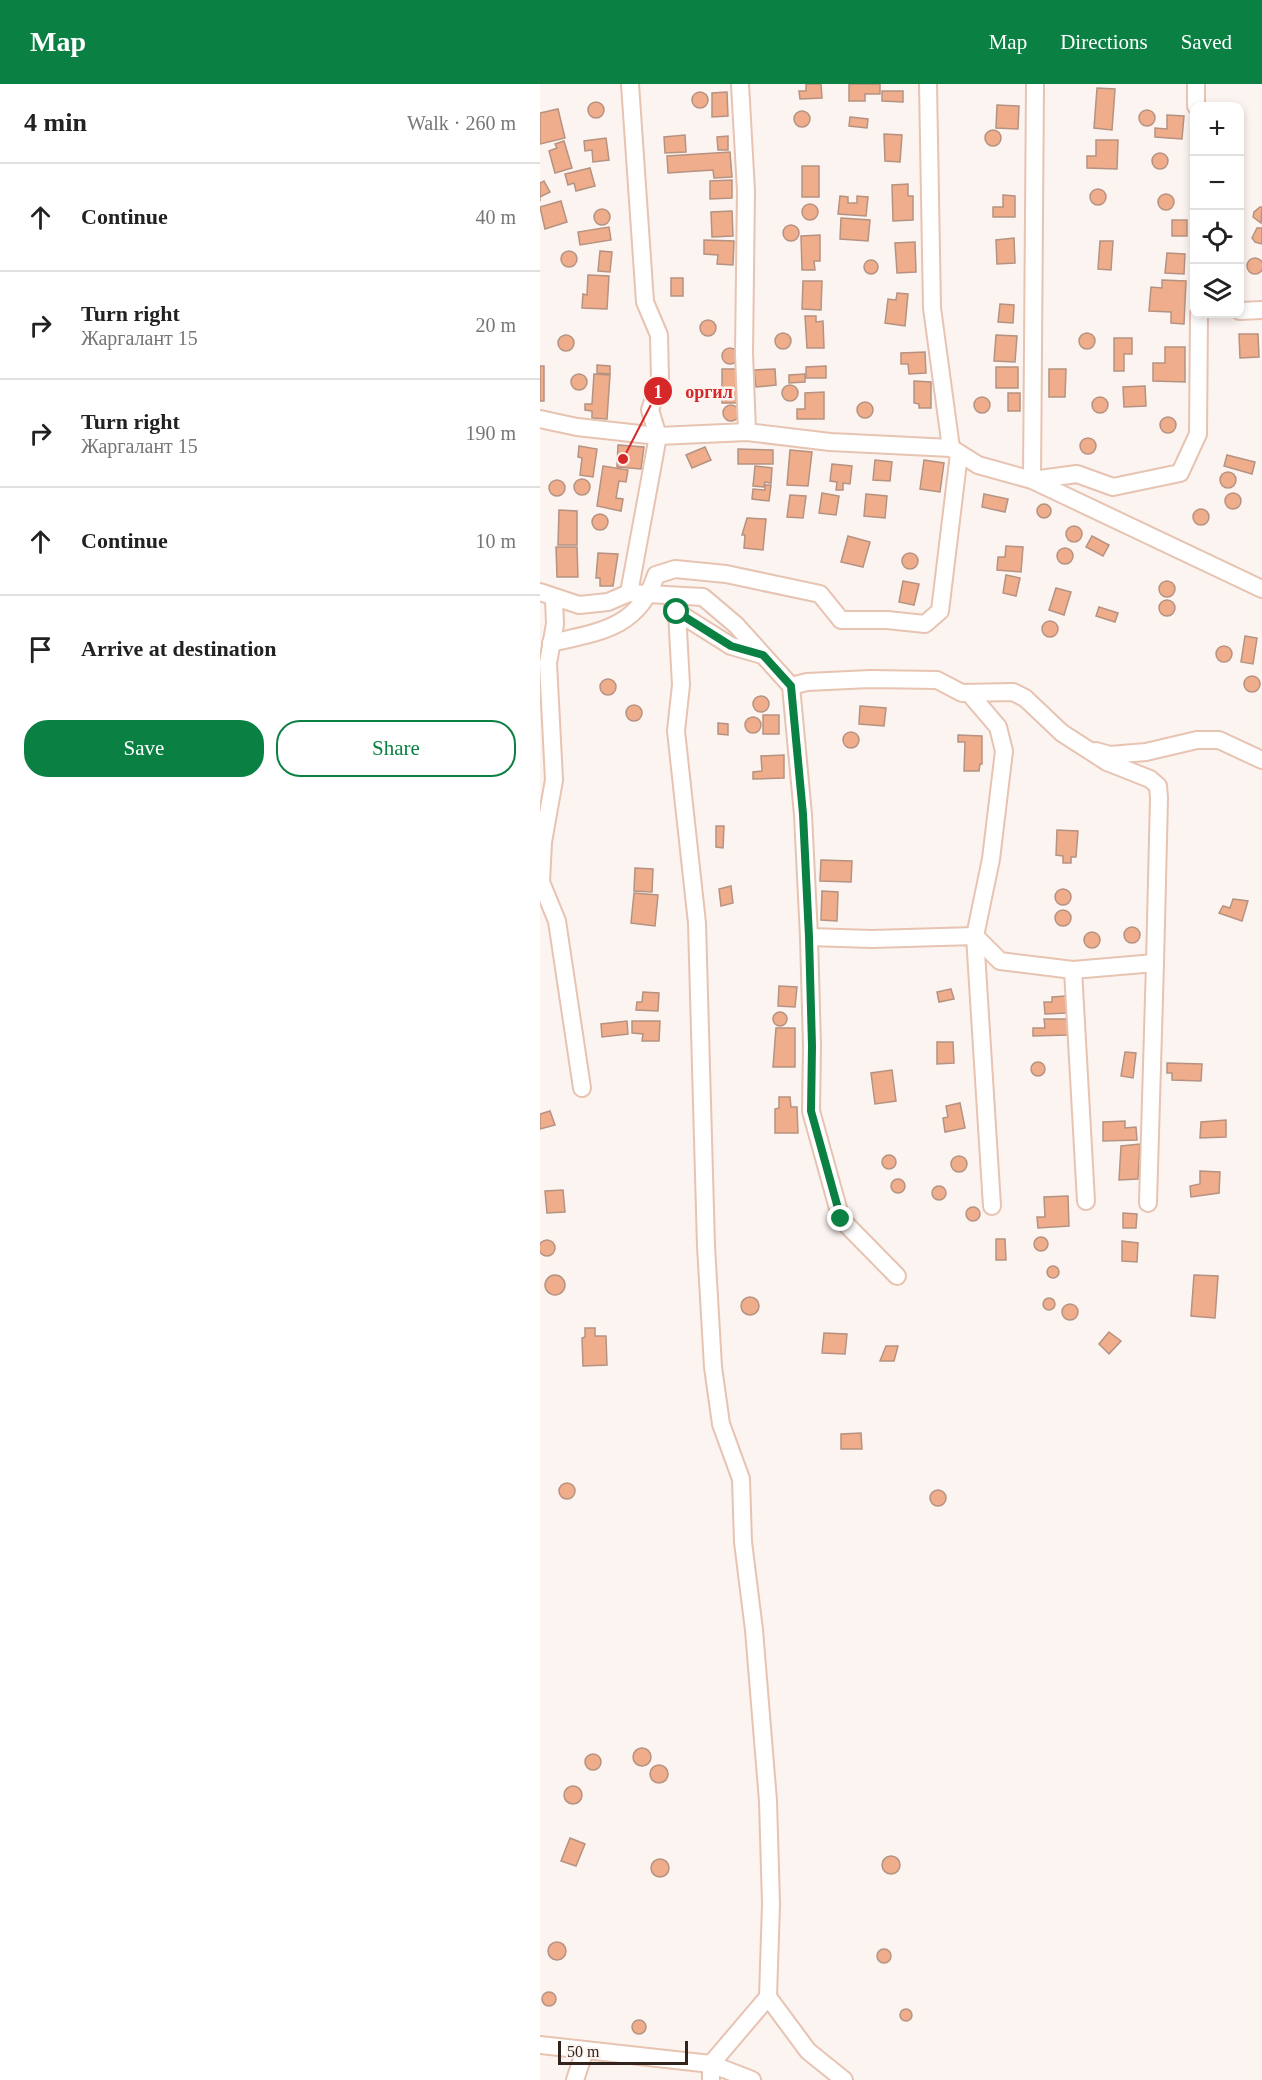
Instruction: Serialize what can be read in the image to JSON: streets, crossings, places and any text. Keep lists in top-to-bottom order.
{
  "places": ["оргил"],
  "scale_bar": "50 m",
  "page": {
    "header": "Map",
    "nav": ["Map", "Directions", "Saved"],
    "heading": ["4 min", "Walk · 260 m"],
    "map_buttons": ["+", "−"],
    "list": [
      ["Continue", "40 m"],
      ["Turn right", "Жаргалант 15", "20 m"],
      ["Turn right", "Жаргалант 15", "190 m"],
      ["Continue", "10 m"],
      "Arrive at destination"
    ],
    "buttons": ["Save", "Share"],
    "scale": "50 m"
  }
}
